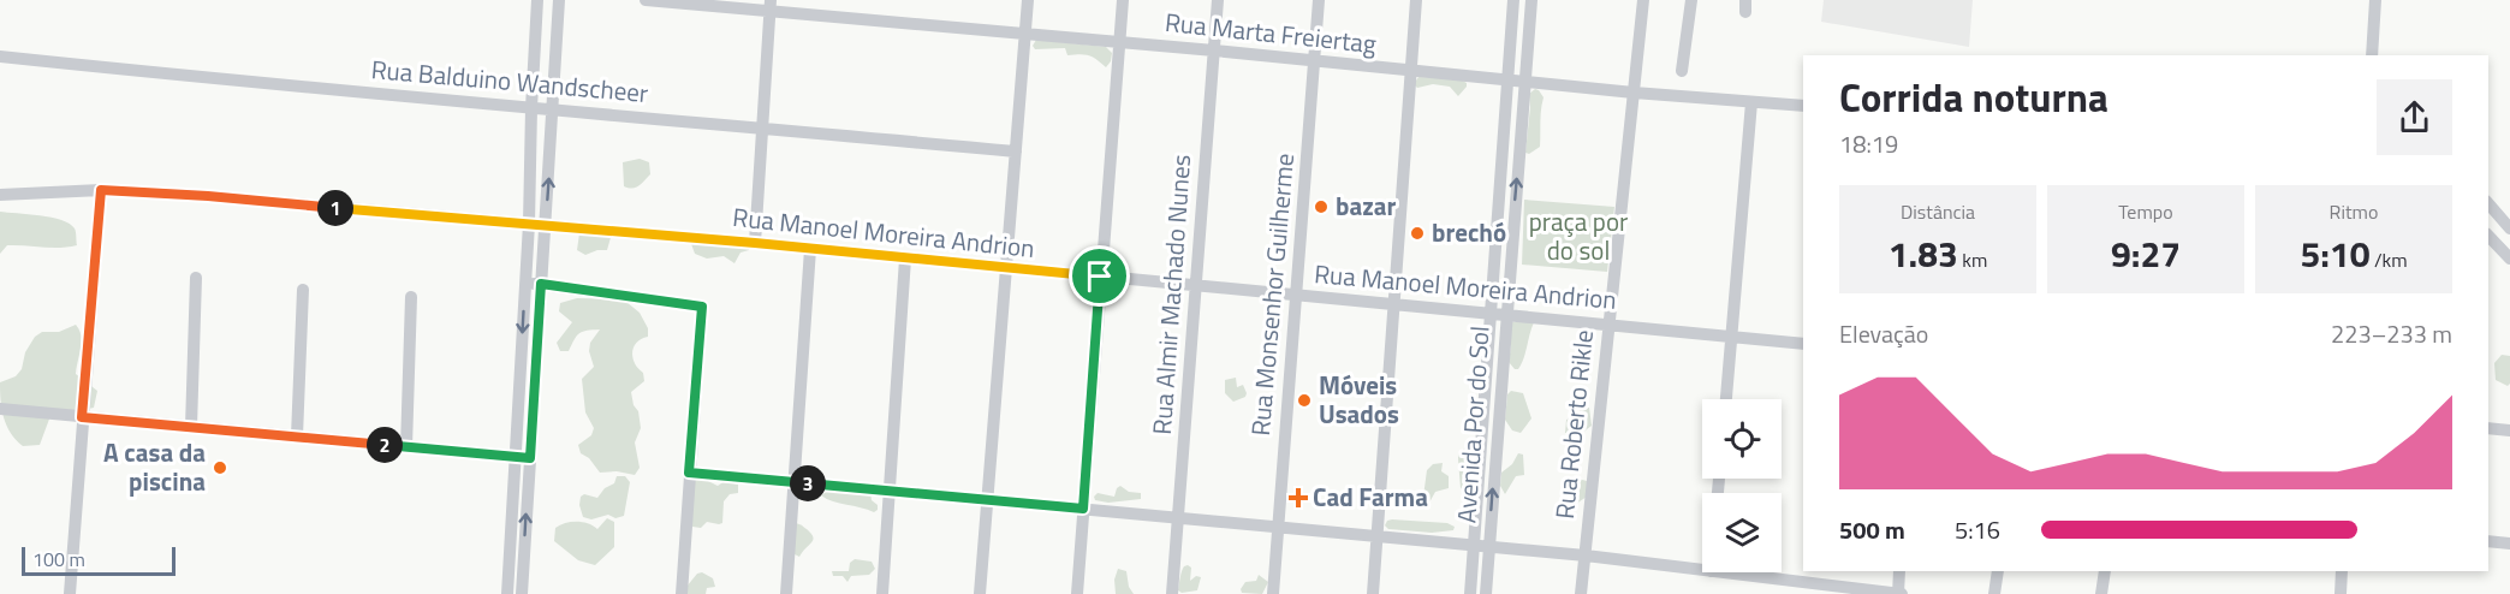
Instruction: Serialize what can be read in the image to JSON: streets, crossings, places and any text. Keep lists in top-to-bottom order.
{
  "streets": {
    "street": [
      "Rua Marta Freiertag",
      "Rua Balduino Wandscheer",
      "Rua Manoel Moreira Andrion",
      "Rua Almir Machado Nunes",
      "Rua Monsenhor Guilherme",
      "Avenida Por do Sol",
      "Rua Roberto Rikle"
    ]
  },
  "crossings": [
    ["Rua Marta Freiertag", "Rua Almir Machado Nunes"],
    ["Rua Marta Freiertag", "Rua Monsenhor Guilherme"],
    ["Rua Marta Freiertag", "Avenida Por do Sol"],
    ["Rua Marta Freiertag", "Rua Roberto Rikle"],
    ["Rua Manoel Moreira Andrion", "Rua Almir Machado Nunes"],
    ["Rua Manoel Moreira Andrion", "Rua Monsenhor Guilherme"],
    ["Rua Manoel Moreira Andrion", "Avenida Por do Sol"],
    ["Rua Manoel Moreira Andrion", "Rua Roberto Rikle"]
  ],
  "parks": ["praça por do sol"],
  "places": {
    "other": [
      "bazar",
      "brechó",
      "Móveis Usados",
      "A casa da piscina"
    ],
    "health": ["Cad Farma"]
  },
  "scale_bar": "100 m",
  "page": {
    "heading": ["Corrida noturna", "18:19"],
    "stats": [
      ["Distância", "1.83 km"],
      ["Tempo", "9:27"],
      ["Ritmo", "5:10 /km"]
    ],
    "pins": ["1", "2", "3"],
    "chart": ["Elevação", "223–233 m"],
    "list": [
      {
        "name": "500 m",
        "note": "5:16"
      }
    ],
    "scale": "100 m"
  }
}
